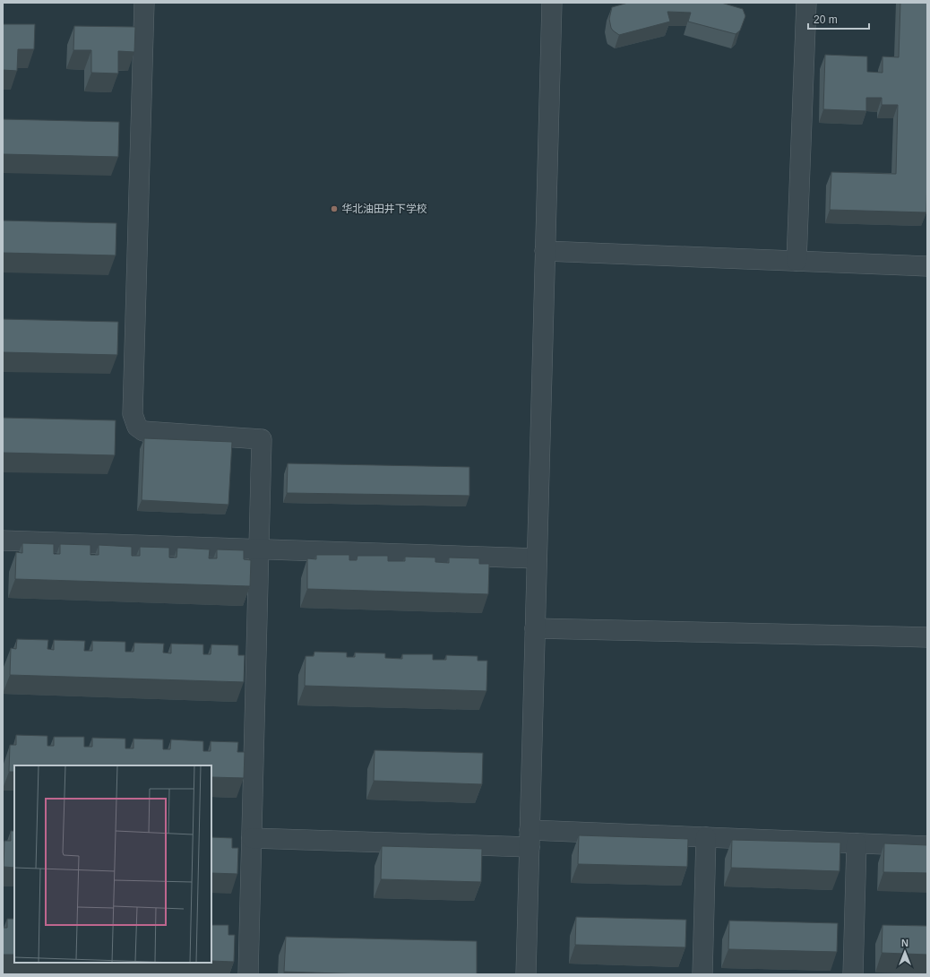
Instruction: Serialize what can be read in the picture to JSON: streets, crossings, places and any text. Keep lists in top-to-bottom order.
{
  "places": ["华北油田井下学校"],
  "scale_bar": "20 m",
  "north": "top"
}
